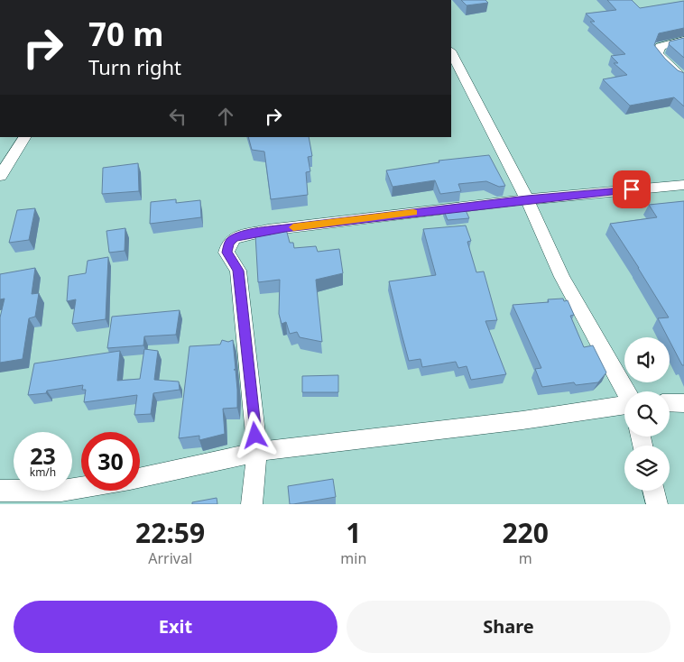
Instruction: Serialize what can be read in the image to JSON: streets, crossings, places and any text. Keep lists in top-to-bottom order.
{
  "page": {
    "turn": ["70 m", "Turn right"],
    "speed": "23 km/h",
    "limit": "30",
    "eta": [
      "22:59",
      "Arrival",
      "1",
      "min",
      "220",
      "m"
    ],
    "buttons": ["Exit", "Share"]
  }
}
